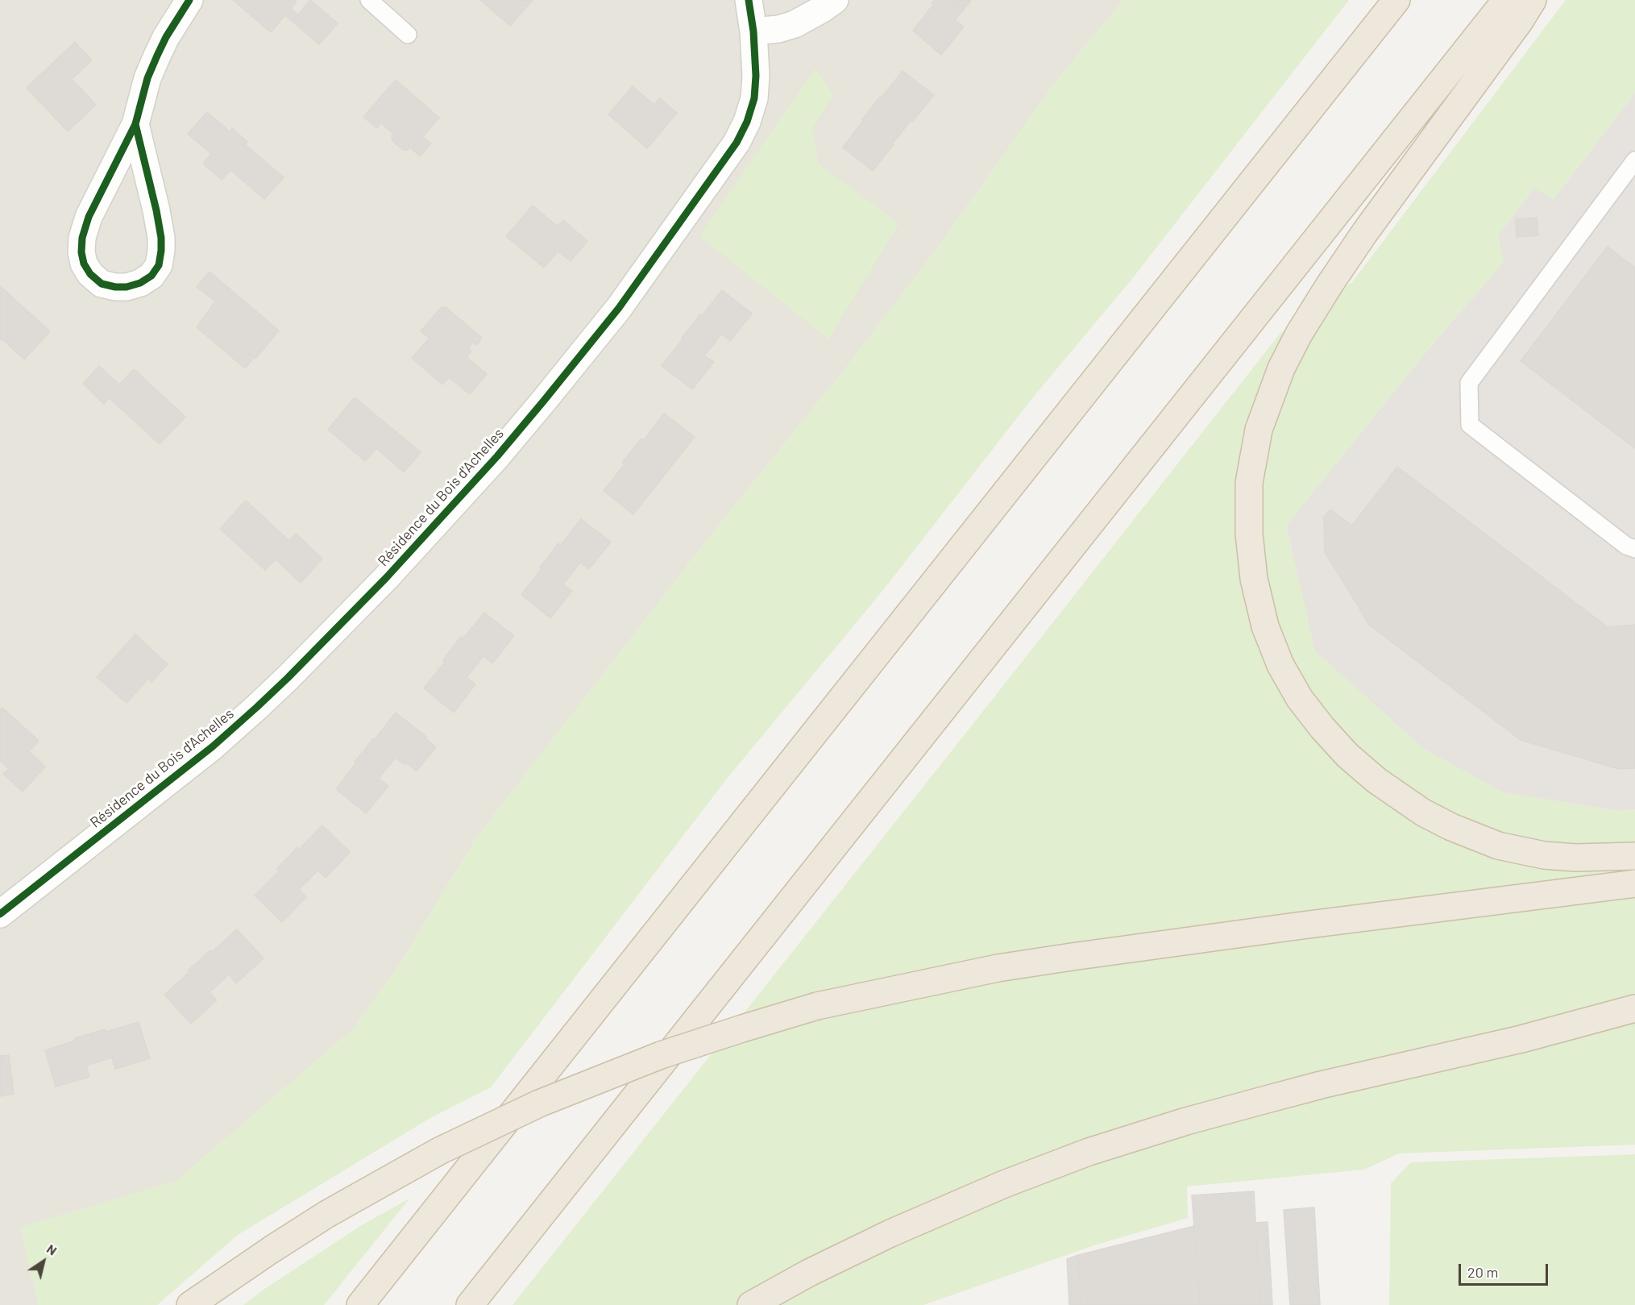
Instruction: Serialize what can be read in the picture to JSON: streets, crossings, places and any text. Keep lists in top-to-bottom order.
{
  "streets": {
    "street": ["Résidence du Bois d'Achelles"]
  },
  "scale_bar": "20 m",
  "north": "top right"
}
